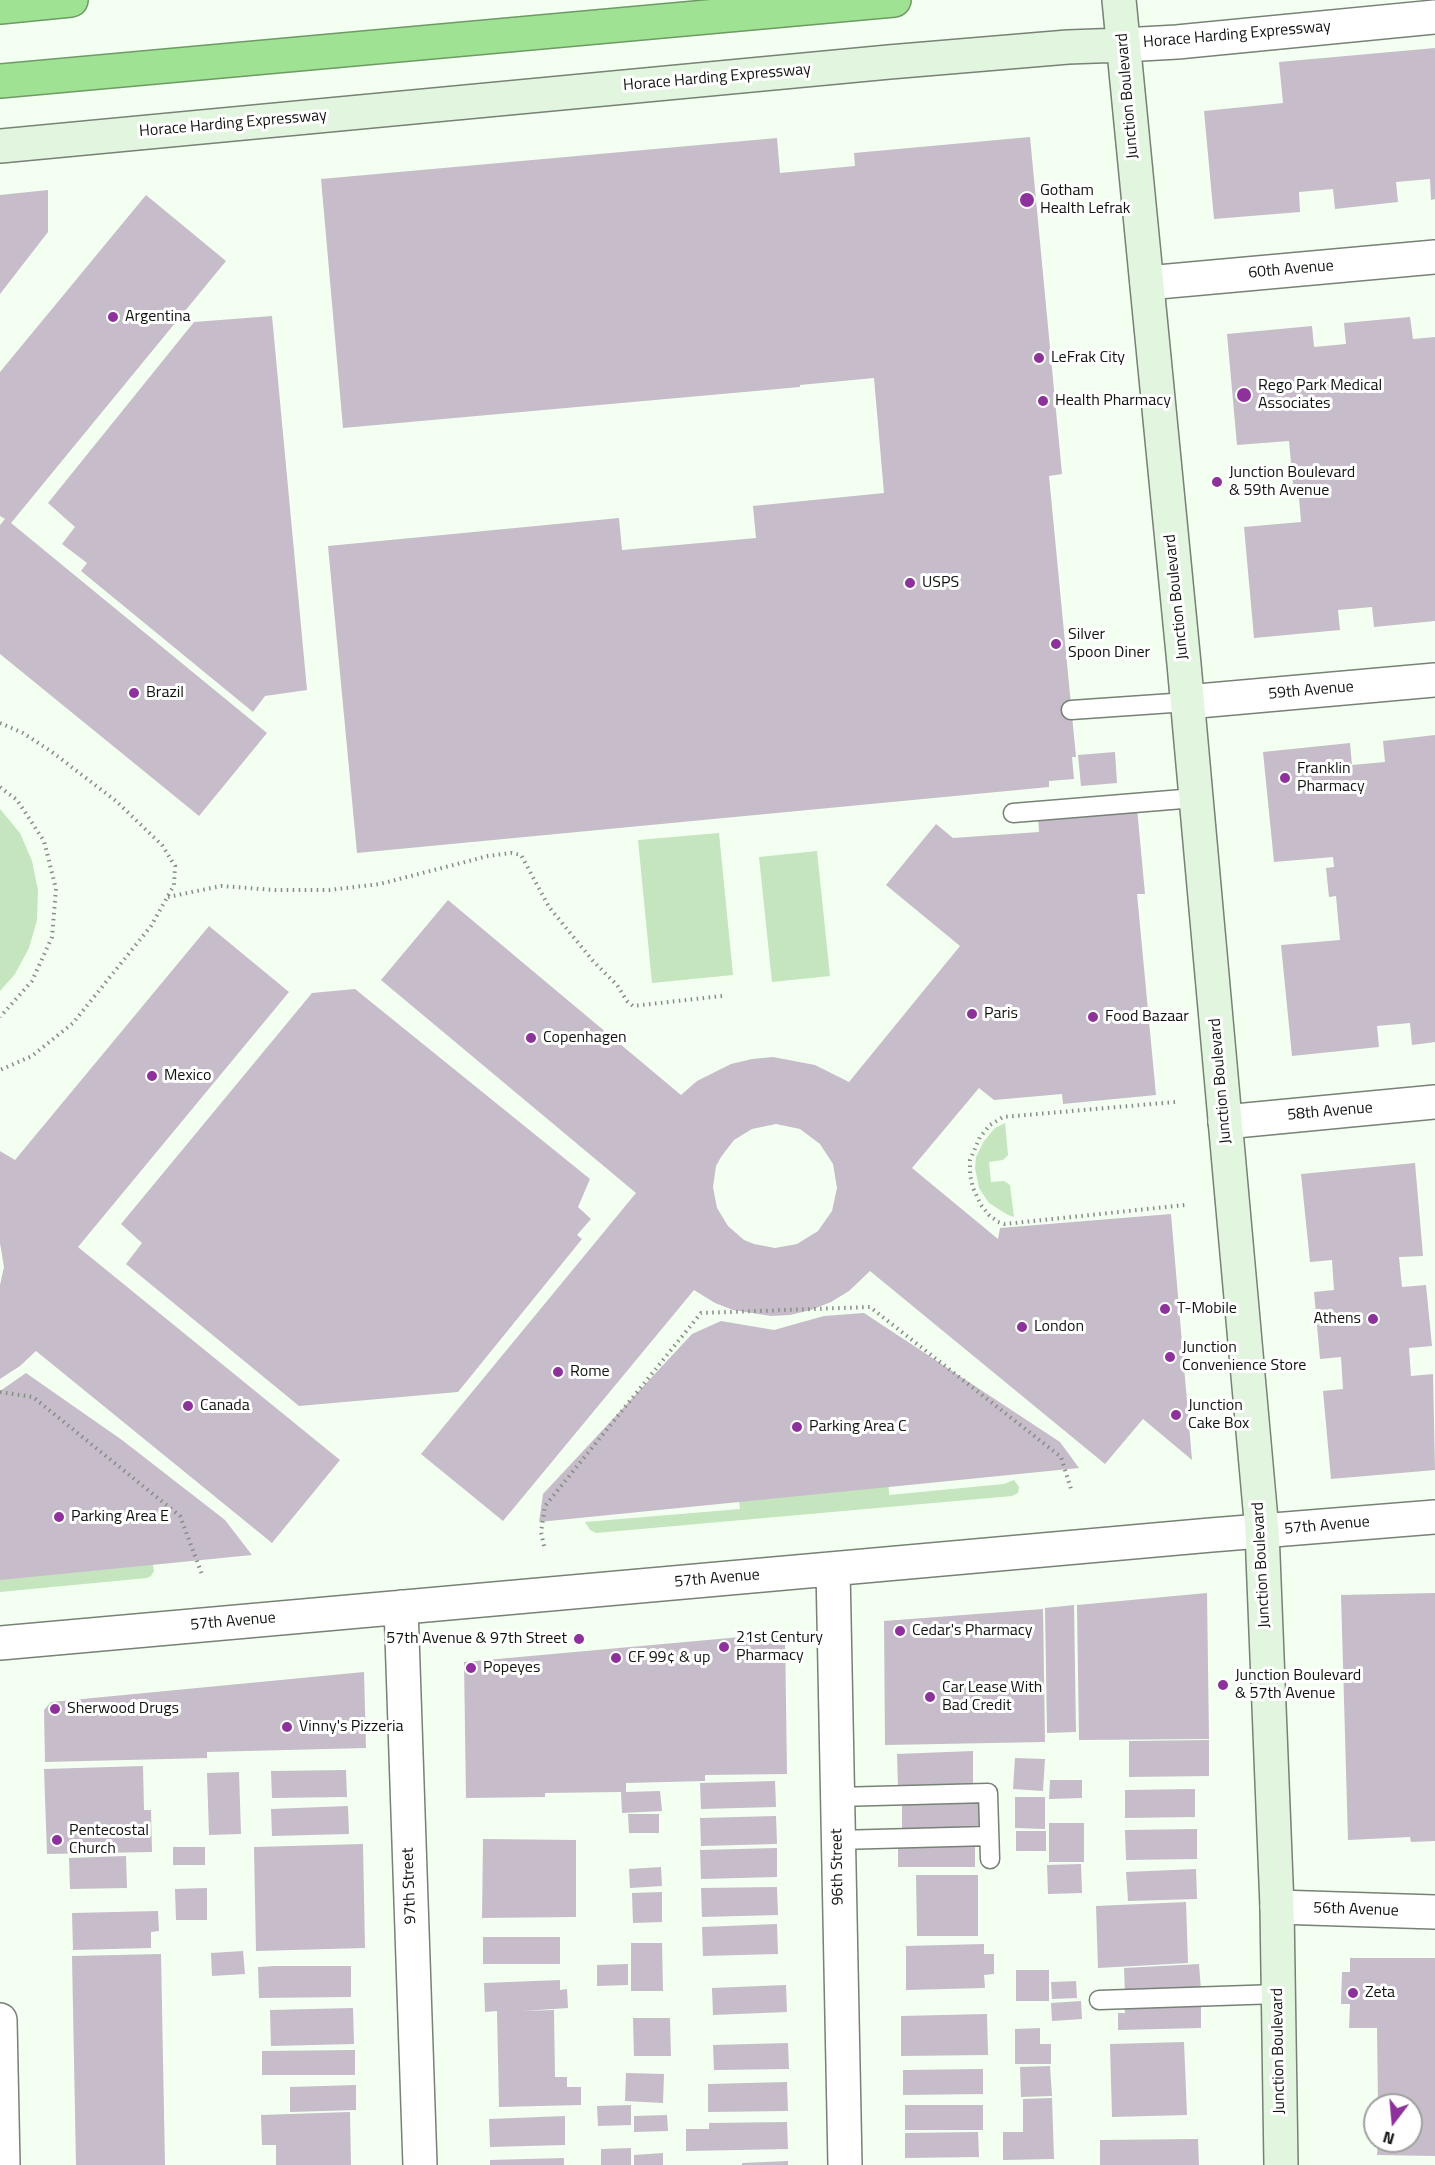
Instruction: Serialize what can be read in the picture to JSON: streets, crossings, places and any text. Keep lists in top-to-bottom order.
{
  "streets": {
    "main road": ["Horace Harding Expressway", "Junction Boulevard"],
    "street": [
      "60th Avenue",
      "59th Avenue",
      "58th Avenue",
      "57th Avenue",
      "96th Street",
      "97th Street",
      "56th Avenue"
    ]
  },
  "crossings": [
    ["Horace Harding Expressway", "Junction Boulevard"],
    ["Junction Boulevard", "60th Avenue"],
    ["Junction Boulevard", "59th Avenue"],
    ["Junction Boulevard", "58th Avenue"],
    ["Junction Boulevard", "57th Avenue"],
    ["Junction Boulevard", "56th Avenue"],
    ["57th Avenue", "96th Street"],
    ["57th Avenue", "97th Street"]
  ],
  "places": [
    "Gotham Health Lefrak",
    "Argentina",
    "LeFrak City",
    "Rego Park Medical Associates",
    "Health Pharmacy",
    "Junction Boulevard & 59th Avenue",
    "USPS",
    "Silver Spoon Diner",
    "Brazil",
    "Franklin Pharmacy",
    "Paris",
    "Food Bazaar",
    "Copenhagen",
    "Mexico",
    "T-Mobile",
    "Athens",
    "London",
    "Junction Convenience Store",
    "Rome",
    "Canada",
    "Junction Cake Box",
    "Parking Area C",
    "Parking Area E",
    "Cedar's Pharmacy",
    "57th Avenue & 97th Street",
    "21st Century Pharmacy",
    "CF 99¢ & up",
    "Popeyes",
    "Junction Boulevard & 57th Avenue",
    "Car Lease With Bad Credit",
    "Sherwood Drugs",
    "Vinny's Pizzeria",
    "Pentecostal Church",
    "Zeta"
  ],
  "north": "bottom"
}
